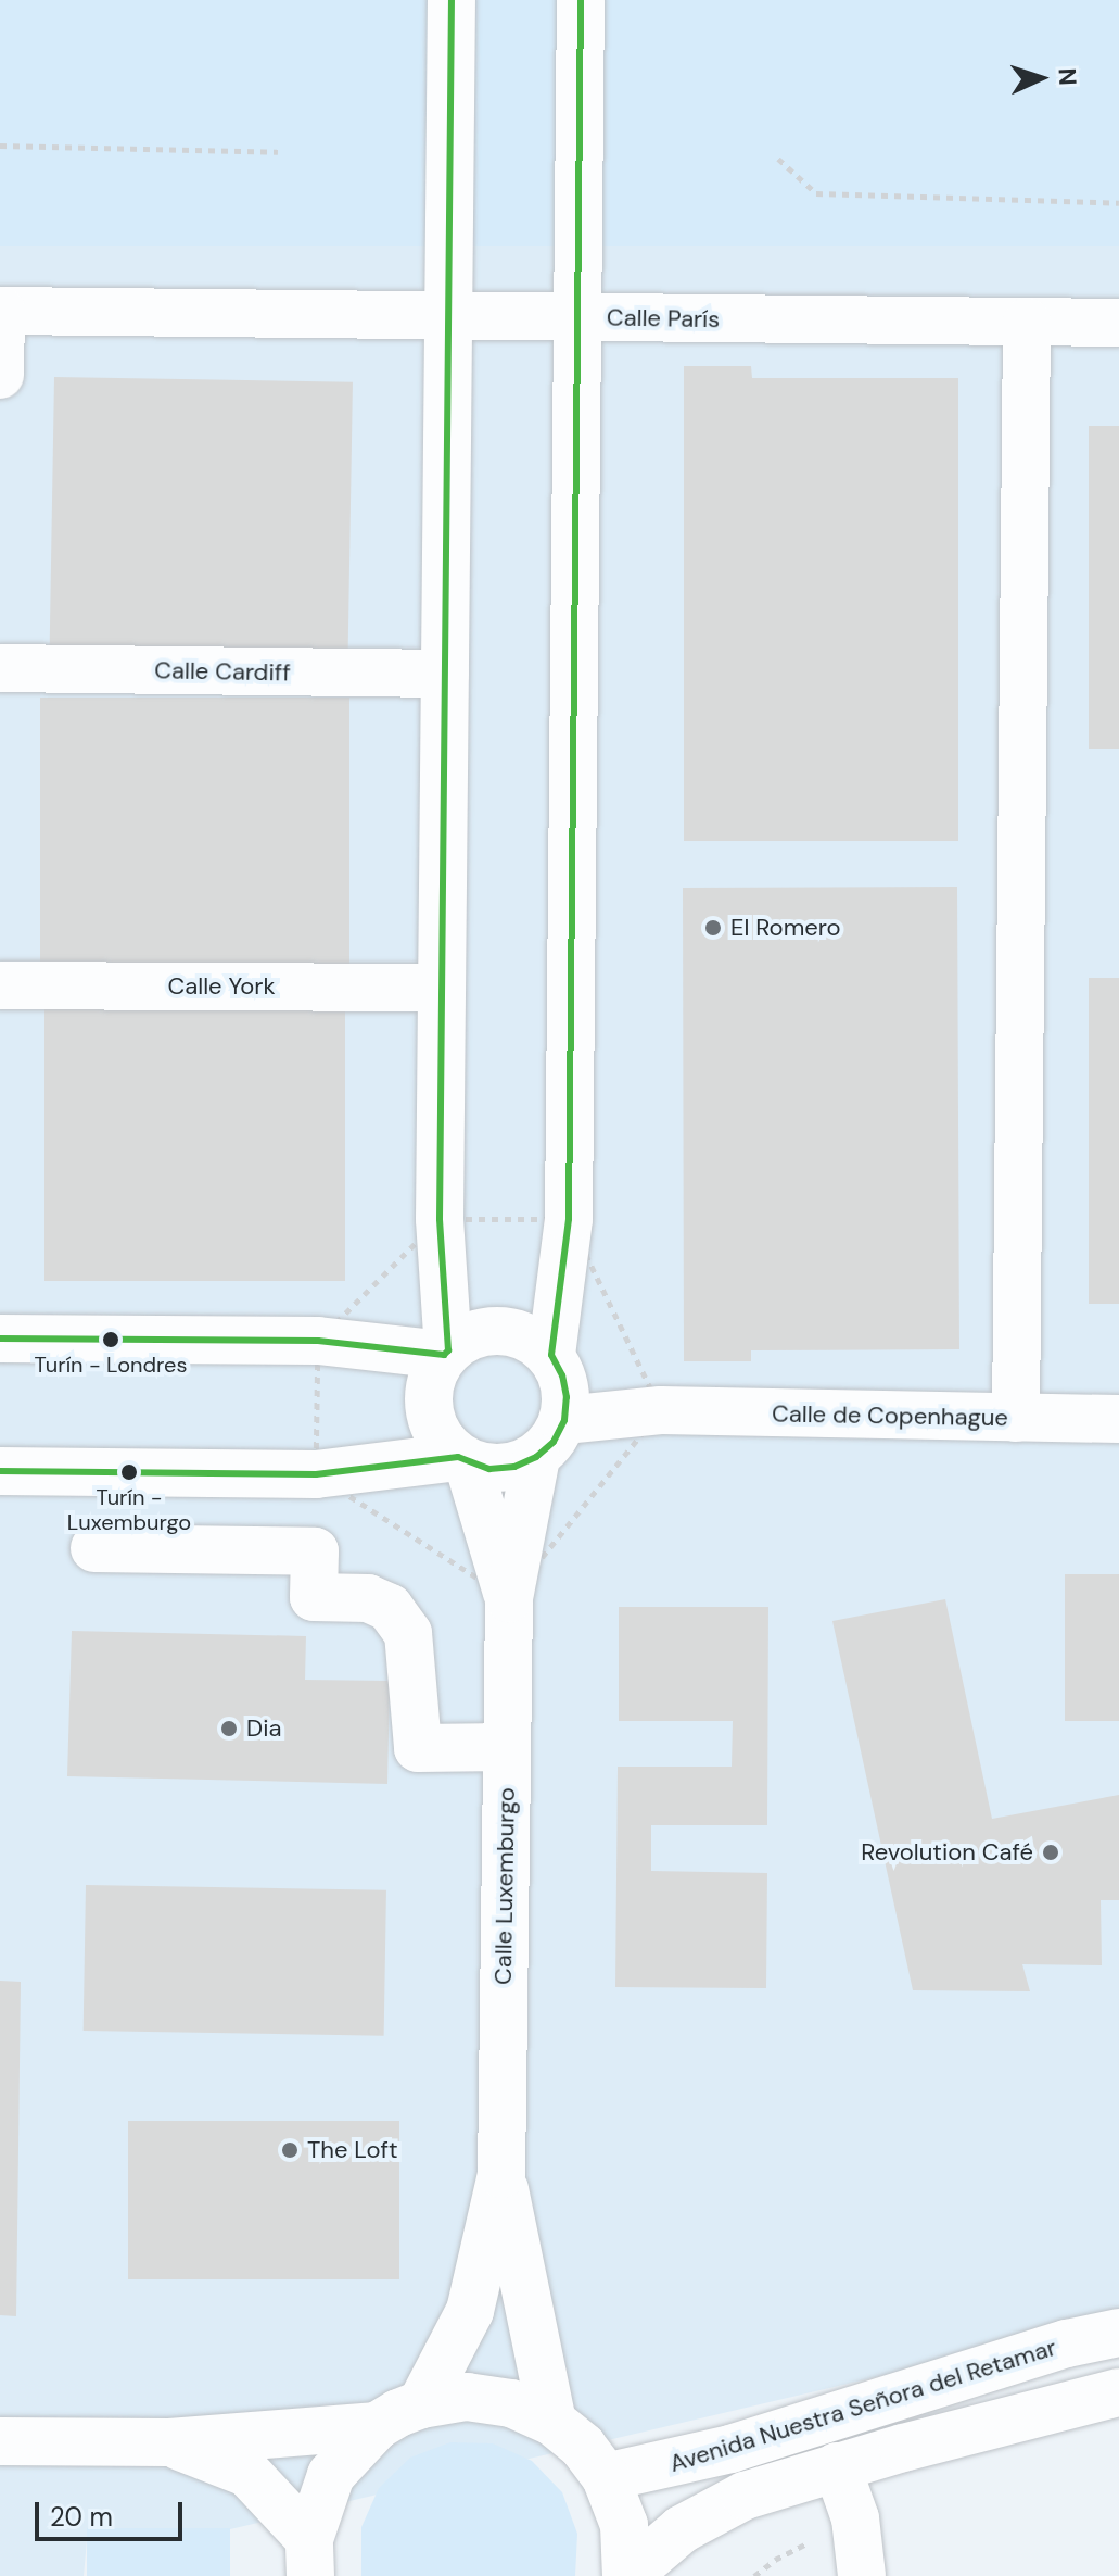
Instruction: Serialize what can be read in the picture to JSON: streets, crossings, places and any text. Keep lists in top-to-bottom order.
{
  "streets": {
    "street": [
      "Calle París",
      "Calle Cardiff",
      "Calle York",
      "Calle de Copenhague",
      "Calle Luxemburgo",
      "Avenida Nuestra Señora del Retamar"
    ]
  },
  "crossings": [
    ["Calle de Copenhague", "Calle Luxemburgo"]
  ],
  "places": [
    "El Romero",
    "Turín - Londres",
    "Turín - Luxemburgo",
    "Dia",
    "Revolution Café",
    "The Loft"
  ],
  "scale_bar": "20 m",
  "north": "right"
}
